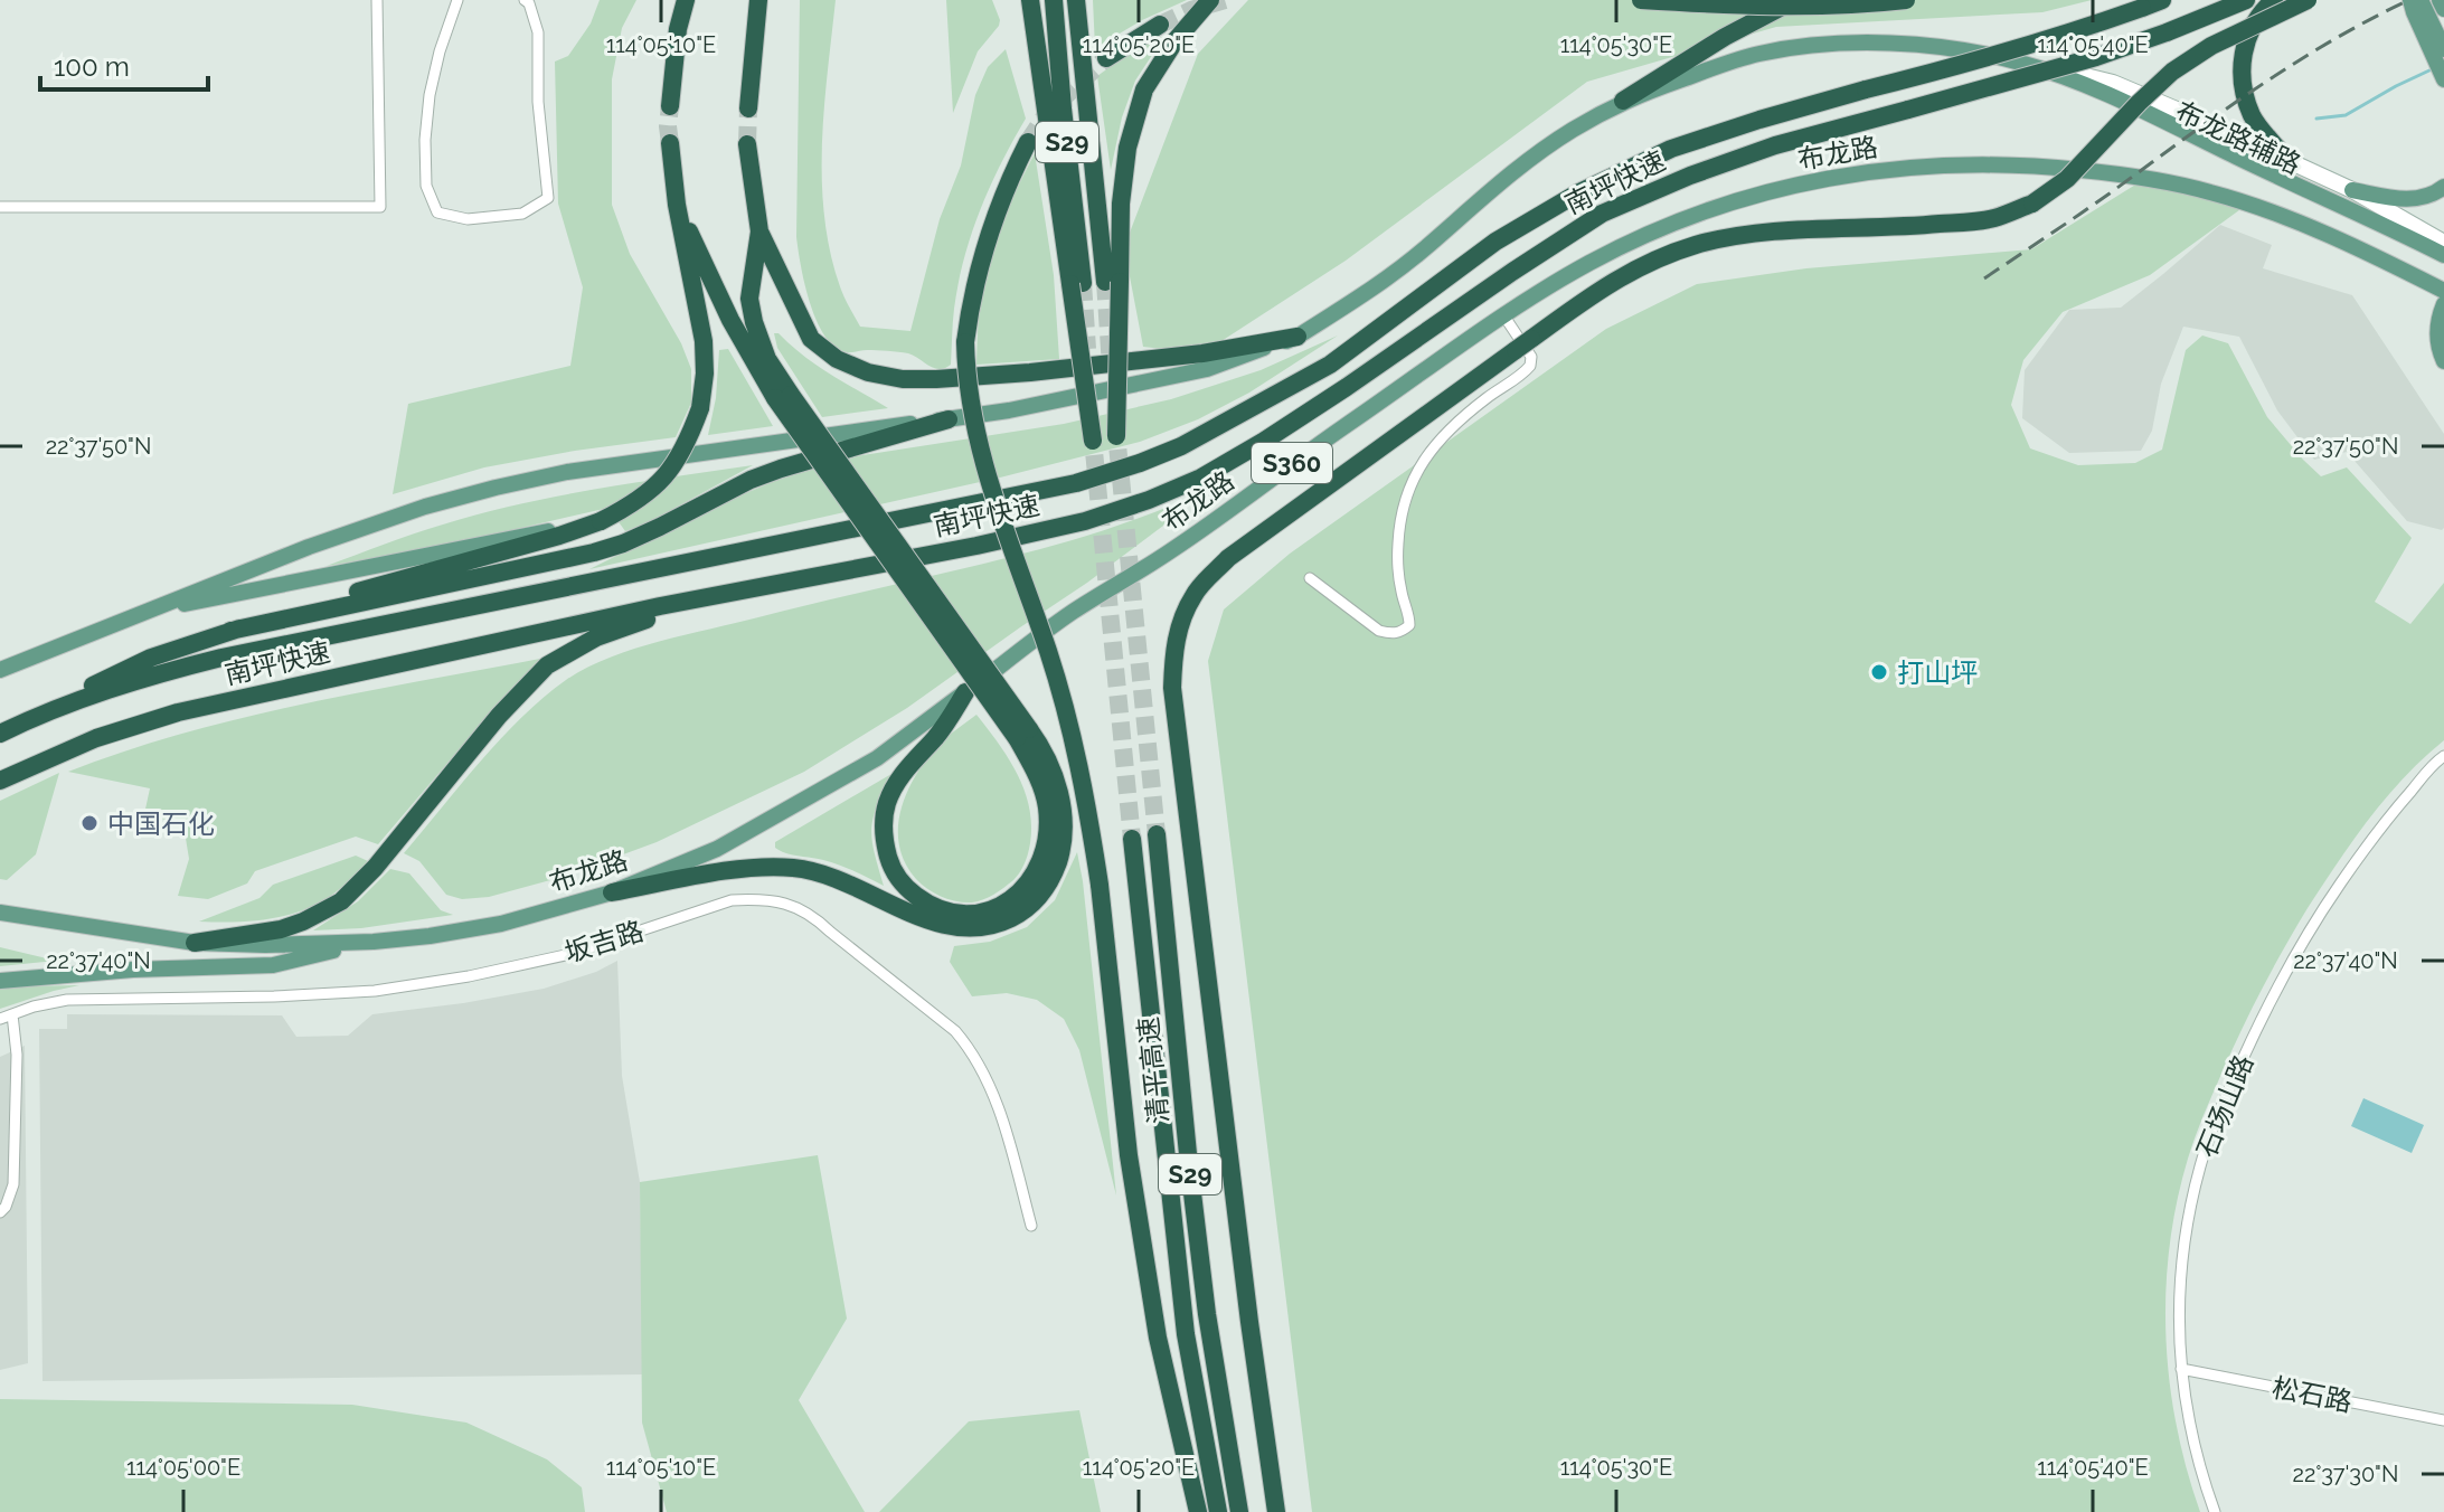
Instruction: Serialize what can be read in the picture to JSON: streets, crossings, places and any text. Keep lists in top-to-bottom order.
{
  "streets": {
    "highway": ["S29", "南坪快速", "清平高速"],
    "main road": ["布龙路辅路", "布龙路", "S360"],
    "street": ["坂吉路", "石场山路", "松石路"]
  },
  "crossings": [
    ["石场山路", "松石路"]
  ],
  "places": ["打山坪", "中国石化"],
  "scale_bar": "100 m",
  "coordinates": [
    "114°05'10\"E",
    "114°05'20\"E",
    "114°05'30\"E",
    "114°05'40\"E",
    "22°37'50\"N",
    "22°37'40\"N",
    "114°05'00\"E",
    "22°37'30\"N"
  ]
}
